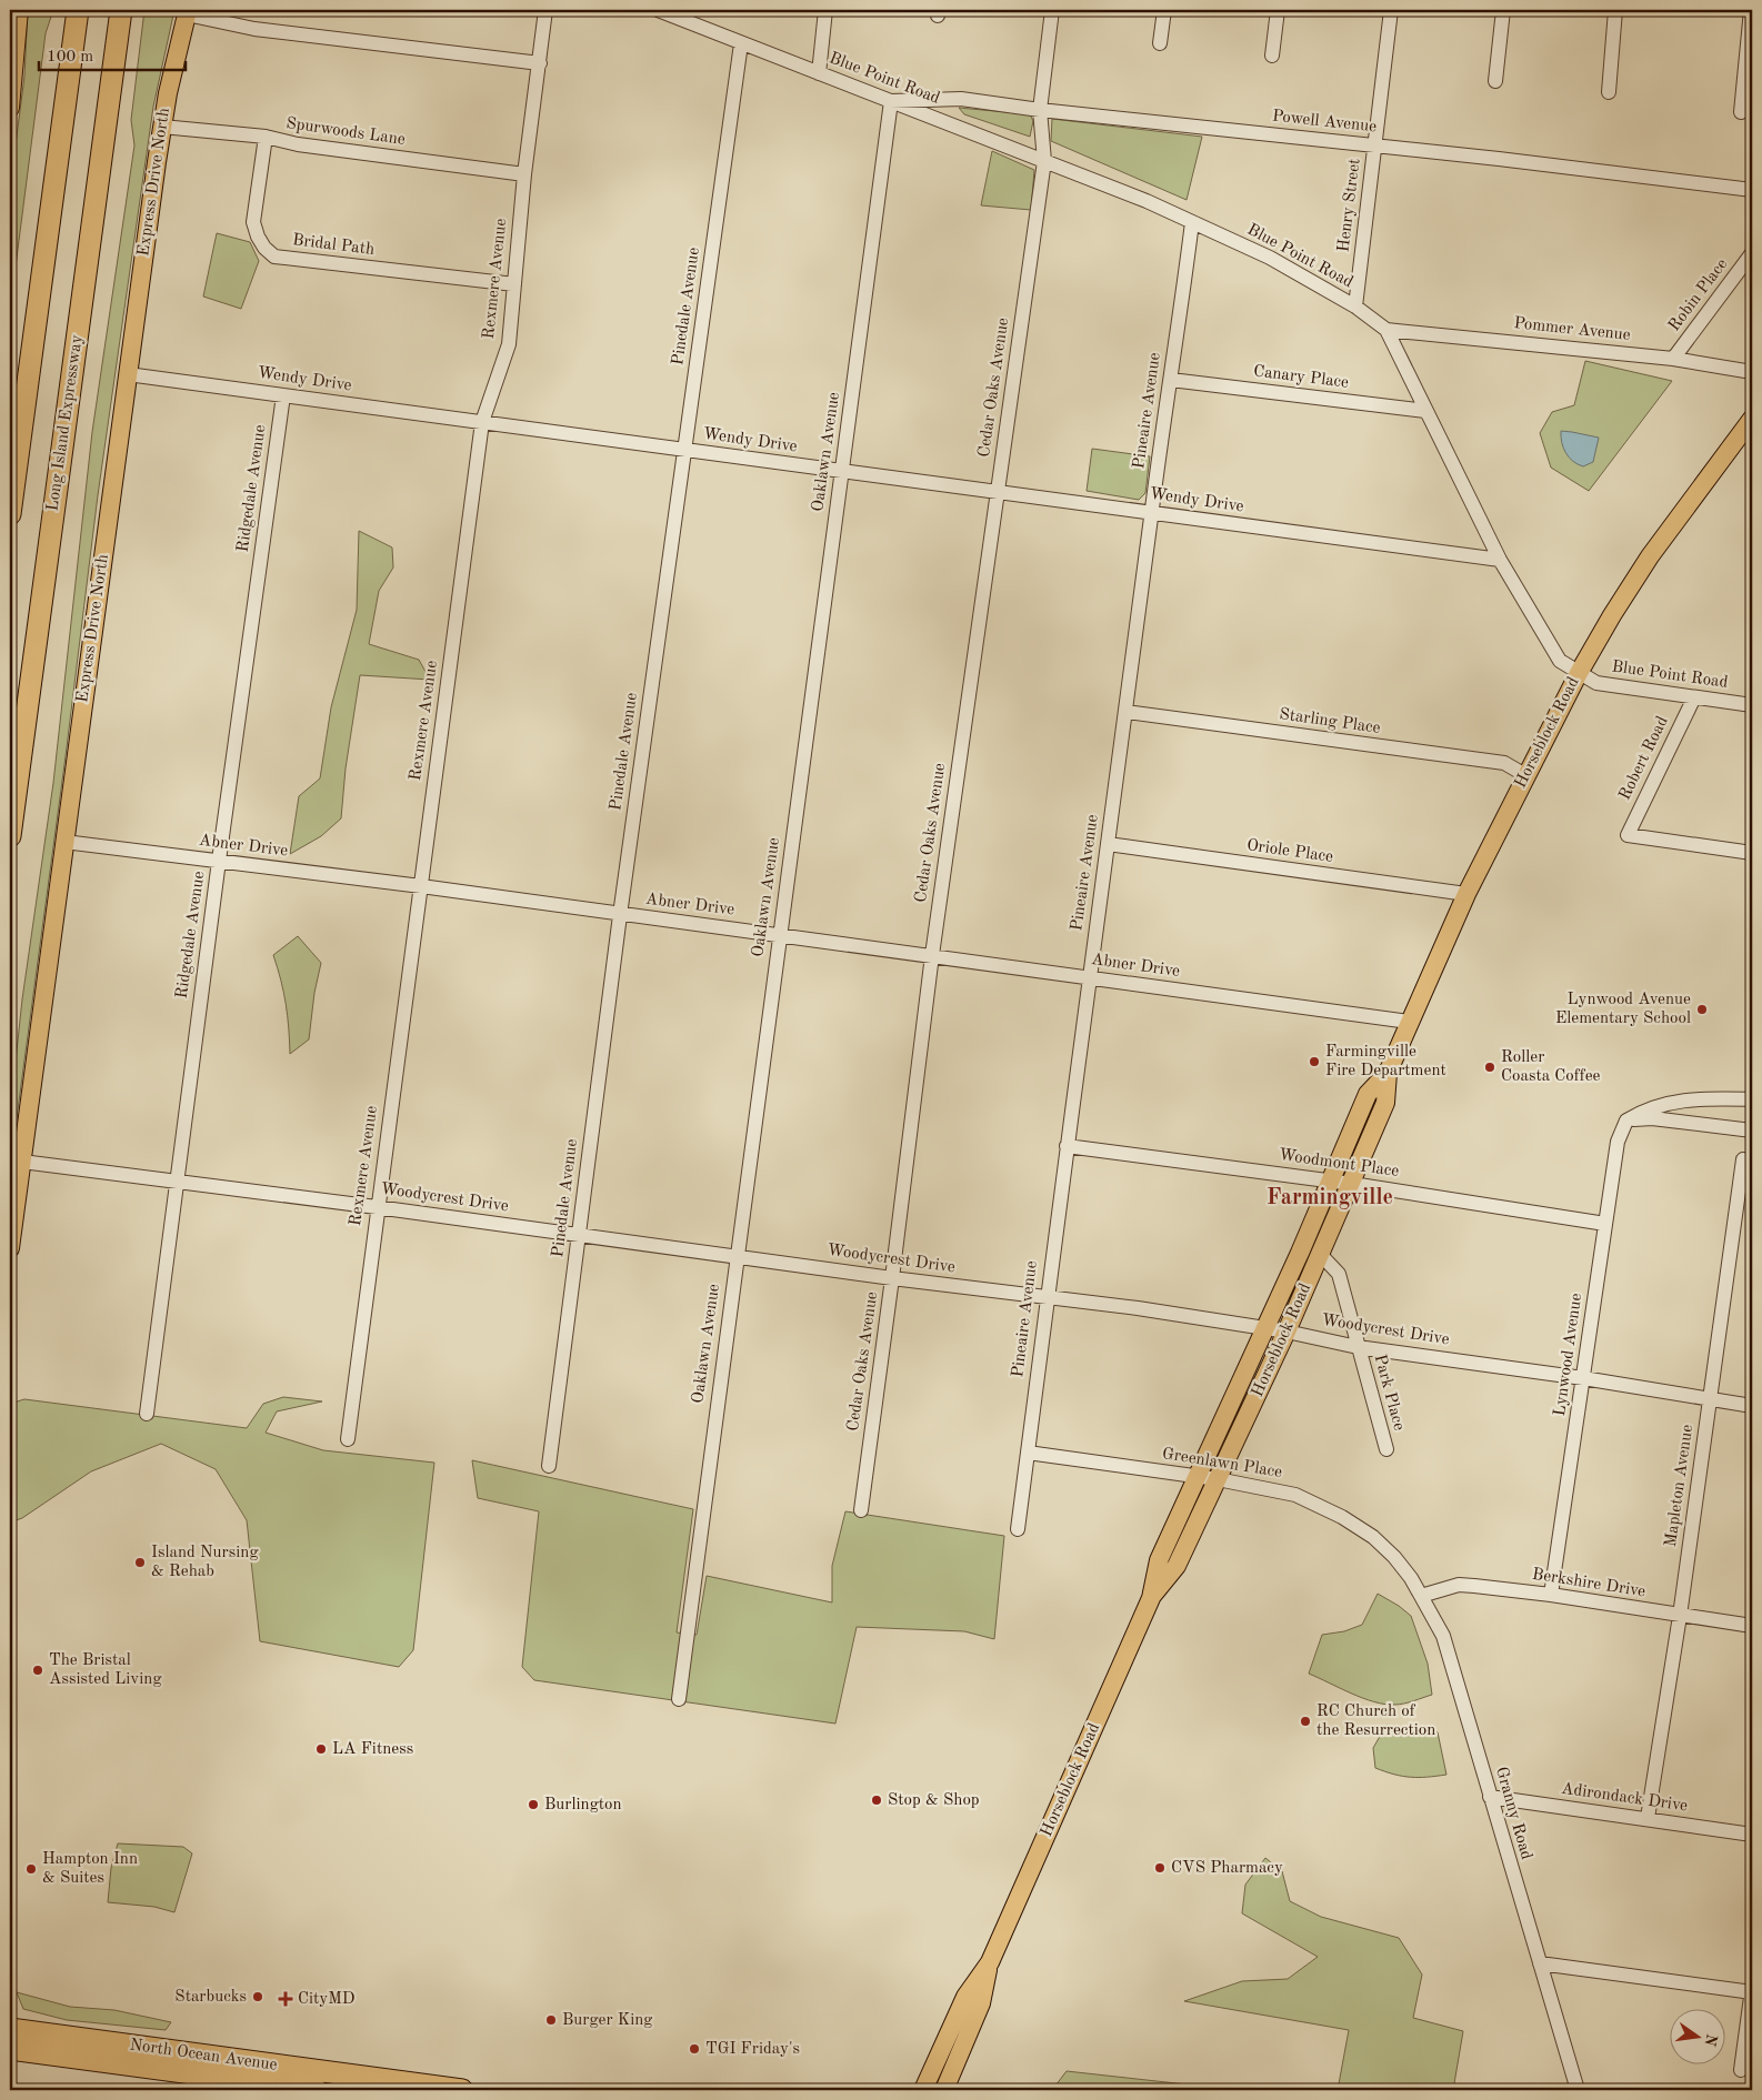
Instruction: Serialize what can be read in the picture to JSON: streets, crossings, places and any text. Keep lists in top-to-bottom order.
{
  "streets": {
    "highway": ["Long Island Expressway", "North Ocean Avenue"],
    "main road": ["Express Drive North", "Horseblock Road"],
    "street": [
      "Blue Point Road",
      "Powell Avenue",
      "Spurwoods Lane",
      "Henry Street",
      "Bridal Path",
      "Rexmere Avenue",
      "Robin Place",
      "Pinedale Avenue",
      "Pommer Avenue",
      "Canary Place",
      "Wendy Drive",
      "Cedar Oaks Avenue",
      "Pineaire Avenue",
      "Oaklawn Avenue",
      "Ridgedale Avenue",
      "Starling Place",
      "Robert Road",
      "Abner Drive",
      "Oriole Place",
      "Woodmont Place",
      "Woodycrest Drive",
      "Lynwood Avenue",
      "Park Place",
      "Greenlawn Place",
      "Mapleton Avenue",
      "Berkshire Drive",
      "Adirondack Drive",
      "Granny Road"
    ]
  },
  "crossings": [
    ["Blue Point Road", "Powell Avenue"],
    ["Blue Point Road", "Henry Street"],
    ["Blue Point Road", "Pinedale Avenue"],
    ["Blue Point Road", "Pommer Avenue"],
    ["Blue Point Road", "Canary Place"],
    ["Blue Point Road", "Wendy Drive"],
    ["Blue Point Road", "Cedar Oaks Avenue"],
    ["Blue Point Road", "Pineaire Avenue"],
    ["Blue Point Road", "Oaklawn Avenue"],
    ["Blue Point Road", "Horseblock Road"],
    ["Blue Point Road", "Robert Road"],
    ["Powell Avenue", "Henry Street"],
    ["Powell Avenue", "Cedar Oaks Avenue"],
    ["Powell Avenue", "Oaklawn Avenue"],
    ["Spurwoods Lane", "Express Drive North"],
    ["Spurwoods Lane", "Bridal Path"],
    ["Spurwoods Lane", "Rexmere Avenue"],
    ["Express Drive North", "Wendy Drive"],
    ["Express Drive North", "Abner Drive"],
    ["Express Drive North", "Woodycrest Drive"],
    ["Bridal Path", "Rexmere Avenue"],
    ["Rexmere Avenue", "Wendy Drive"],
    ["Rexmere Avenue", "Abner Drive"],
    ["Rexmere Avenue", "Woodycrest Drive"],
    ["Robin Place", "Pommer Avenue"],
    ["Pinedale Avenue", "Wendy Drive"],
    ["Pinedale Avenue", "Abner Drive"],
    ["Pinedale Avenue", "Woodycrest Drive"],
    ["Canary Place", "Pineaire Avenue"],
    ["Wendy Drive", "Cedar Oaks Avenue"],
    ["Wendy Drive", "Pineaire Avenue"],
    ["Wendy Drive", "Oaklawn Avenue"],
    ["Wendy Drive", "Ridgedale Avenue"],
    ["Cedar Oaks Avenue", "Abner Drive"],
    ["Cedar Oaks Avenue", "Woodycrest Drive"],
    ["Pineaire Avenue", "Starling Place"],
    ["Pineaire Avenue", "Abner Drive"],
    ["Pineaire Avenue", "Oriole Place"],
    ["Pineaire Avenue", "Woodmont Place"],
    ["Pineaire Avenue", "Woodycrest Drive"],
    ["Pineaire Avenue", "Greenlawn Place"],
    ["Oaklawn Avenue", "Abner Drive"],
    ["Oaklawn Avenue", "Woodycrest Drive"],
    ["Ridgedale Avenue", "Abner Drive"],
    ["Ridgedale Avenue", "Woodycrest Drive"],
    ["Starling Place", "Horseblock Road"],
    ["Horseblock Road", "Abner Drive"],
    ["Horseblock Road", "Oriole Place"],
    ["Horseblock Road", "Woodmont Place"],
    ["Horseblock Road", "Woodycrest Drive"],
    ["Horseblock Road", "Park Place"],
    ["Horseblock Road", "Greenlawn Place"],
    ["Woodmont Place", "Lynwood Avenue"],
    ["Woodycrest Drive", "Lynwood Avenue"],
    ["Woodycrest Drive", "Park Place"],
    ["Woodycrest Drive", "Mapleton Avenue"],
    ["Lynwood Avenue", "Berkshire Drive"],
    ["Greenlawn Place", "Granny Road"],
    ["Mapleton Avenue", "Berkshire Drive"],
    ["Mapleton Avenue", "Adirondack Drive"],
    ["Berkshire Drive", "Granny Road"],
    ["Adirondack Drive", "Granny Road"]
  ],
  "districts": ["Farmingville"],
  "places": {
    "other": [
      "Lynwood Avenue Elementary School",
      "Farmingville Fire Department",
      "Roller Coasta Coffee",
      "Island Nursing & Rehab",
      "The Bristal Assisted Living",
      "RC Church of the Resurrection",
      "LA Fitness",
      "Stop & Shop",
      "Burlington",
      "CVS Pharmacy",
      "Hampton Inn & Suites",
      "Starbucks",
      "Burger King",
      "TGI Friday's"
    ],
    "health": ["CityMD"]
  },
  "scale_bar": "100 m",
  "north": "right"
}
